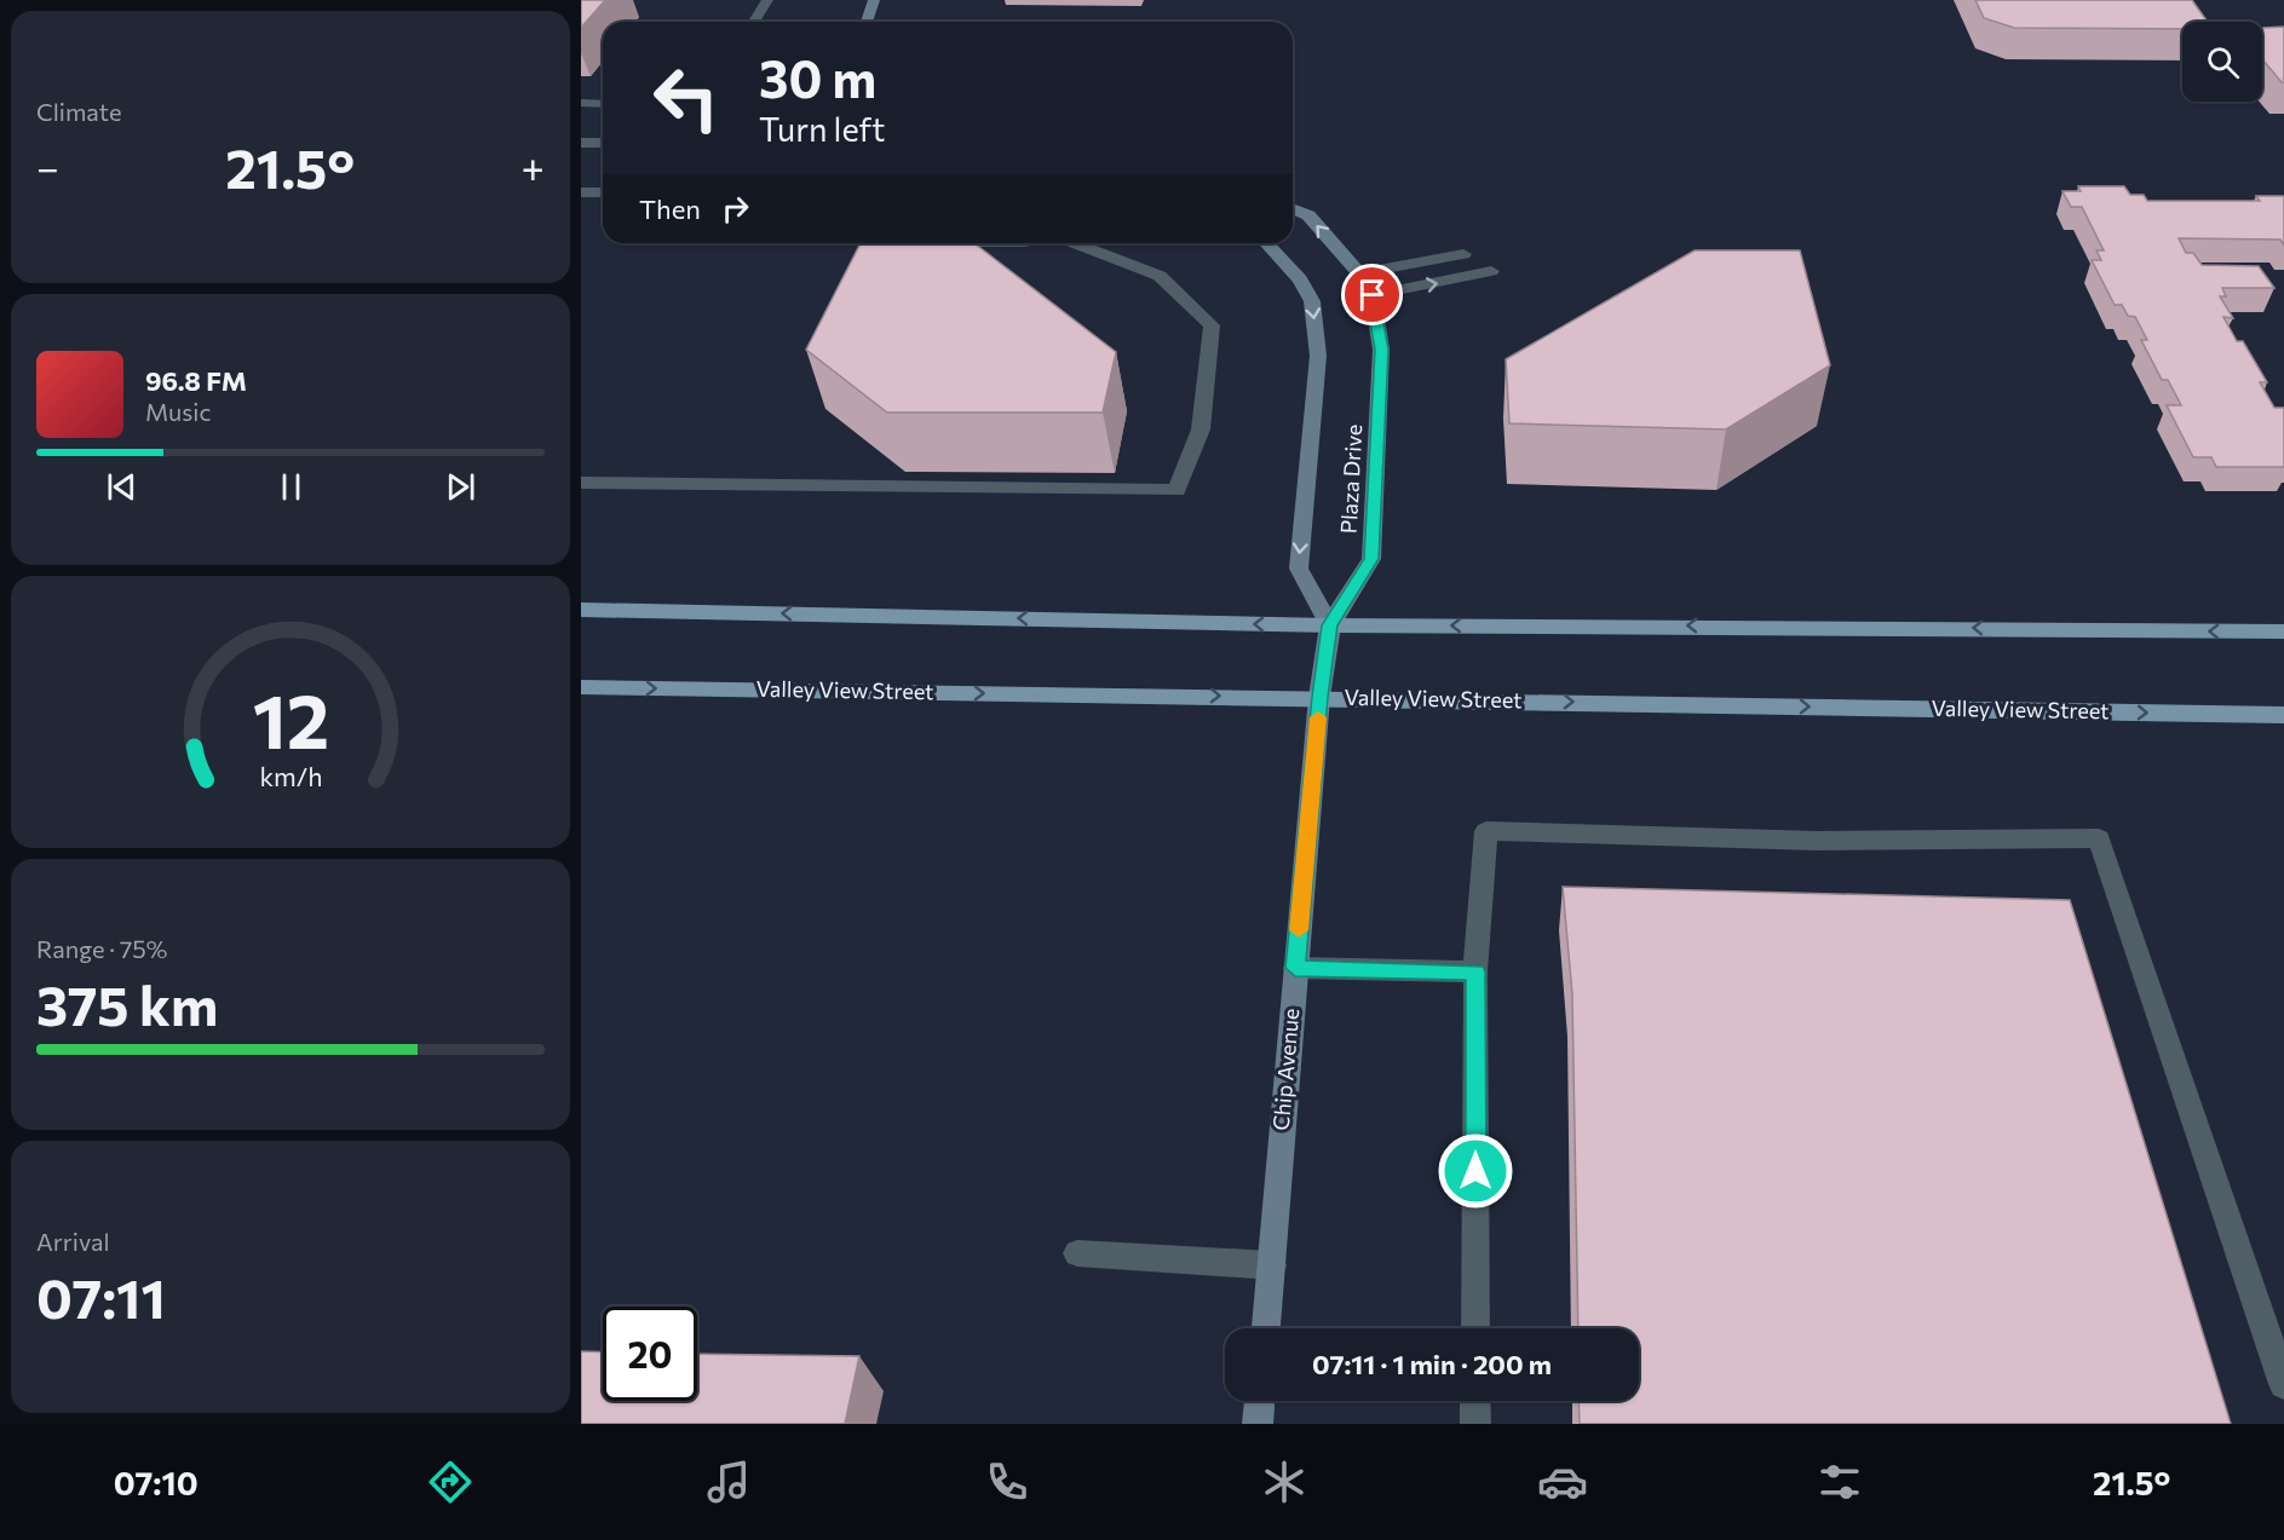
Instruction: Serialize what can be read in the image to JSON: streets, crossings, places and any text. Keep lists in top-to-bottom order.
{
  "streets": {
    "main road": ["Valley View Street"],
    "street": ["Plaza Drive", "Chip Avenue"]
  },
  "crossings": [
    ["Plaza Drive", "Chip Avenue"],
    ["Valley View Street", "Chip Avenue"]
  ],
  "page": {
    "tile": [
      "Climate",
      ["Range · 75%", "375 km"],
      ["Arrival", "07:11"]
    ],
    "turn": ["30 m", "Turn left"],
    "heat": ["−", "21.5°", "+"],
    "then": "Then",
    "song": ["96.8 FM", "Music"],
    "limit": "20",
    "trip": "07:11 · 1 min · 200 m",
    "tabs": ["07:10", "21.5°"],
    "gauge": ["12", "km/h"]
  }
}
